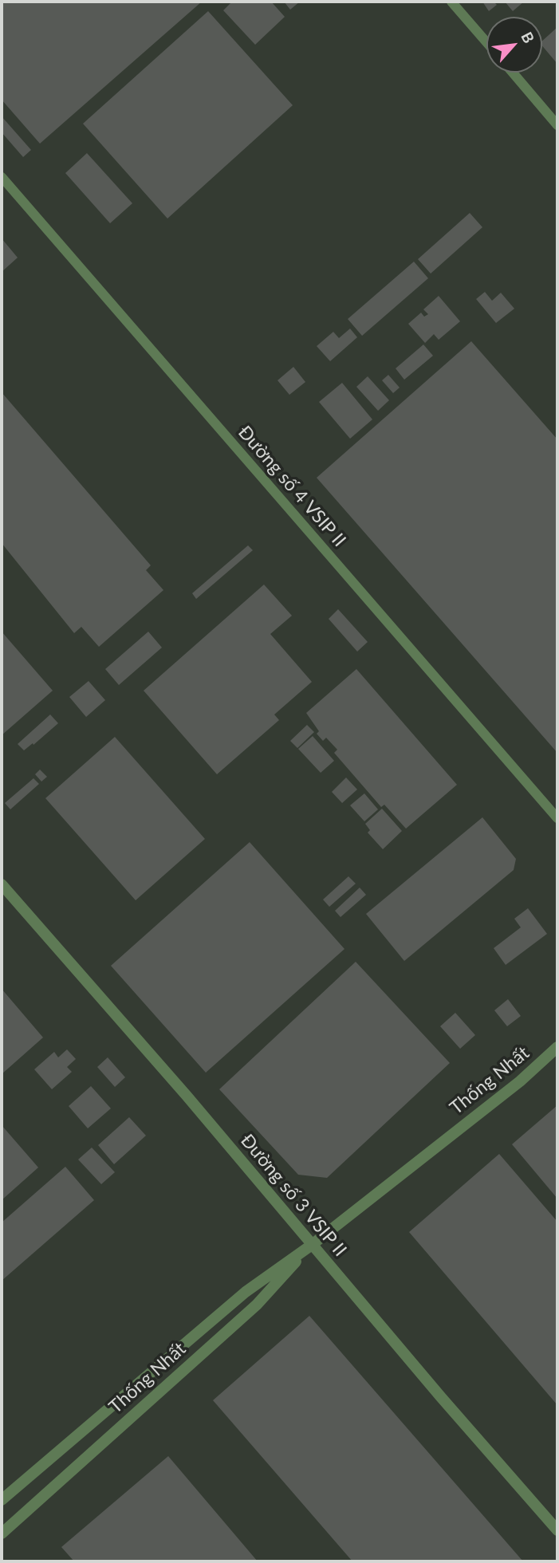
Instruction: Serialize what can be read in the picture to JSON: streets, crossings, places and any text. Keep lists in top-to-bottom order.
{
  "streets": {
    "street": ["Đường số 4 VSIP II", "Thống Nhất", "Đường số 3 VSIP II"]
  },
  "crossings": [
    ["Thống Nhất", "Đường số 3 VSIP II"]
  ],
  "north": "top right"
}
